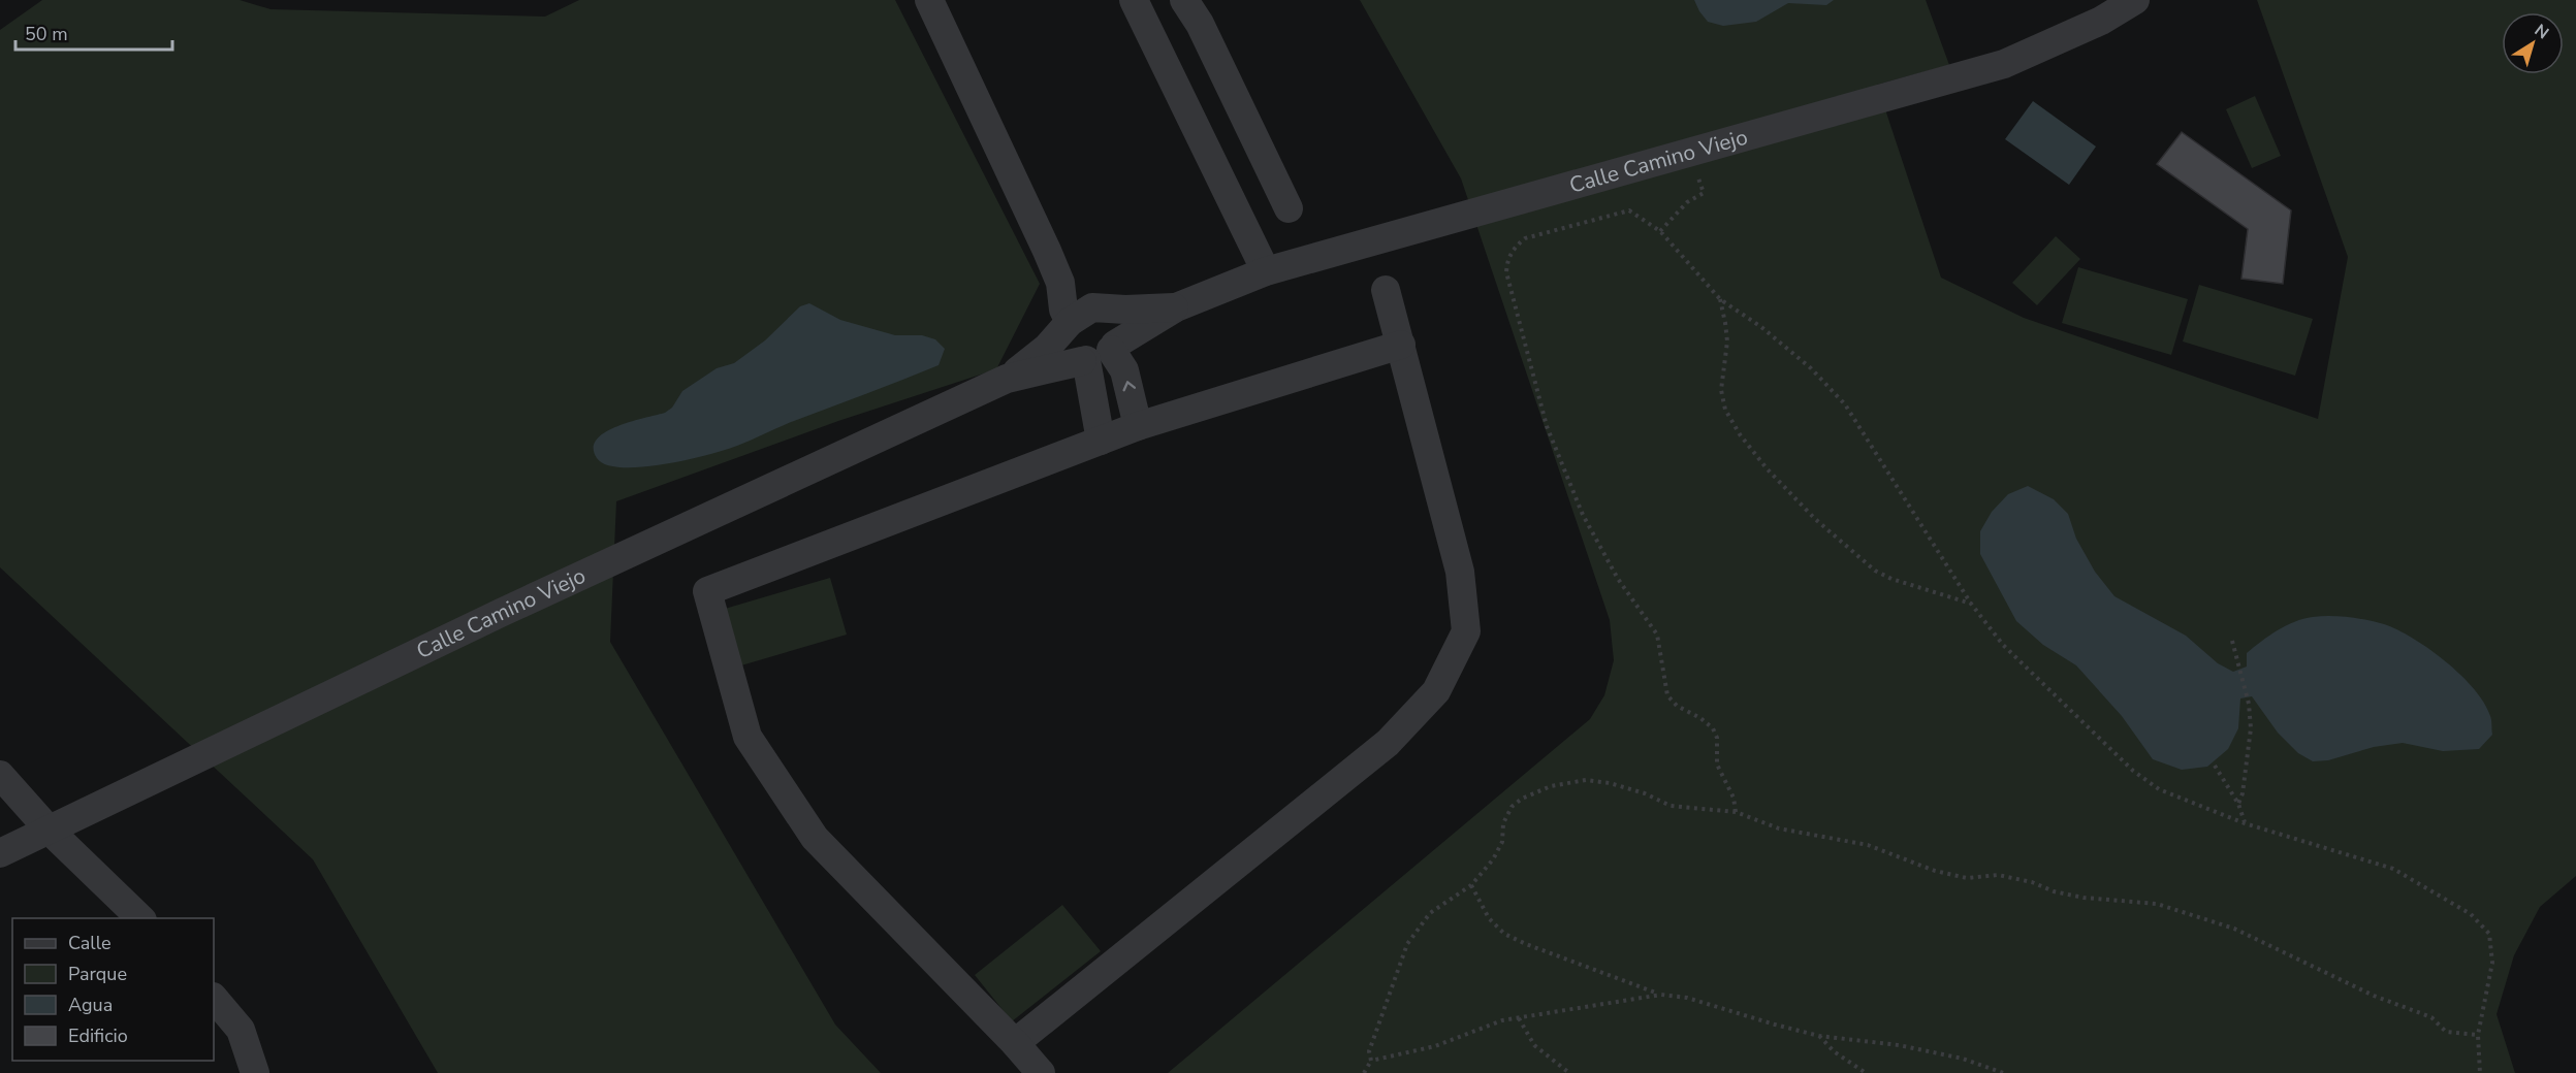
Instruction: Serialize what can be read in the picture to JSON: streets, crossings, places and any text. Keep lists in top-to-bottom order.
{
  "streets": {
    "street": ["Calle Camino Viejo"]
  },
  "legend": [
    "Calle",
    "Parque",
    "Agua",
    "Edificio"
  ],
  "scale_bar": "50 m",
  "north": "top right"
}
